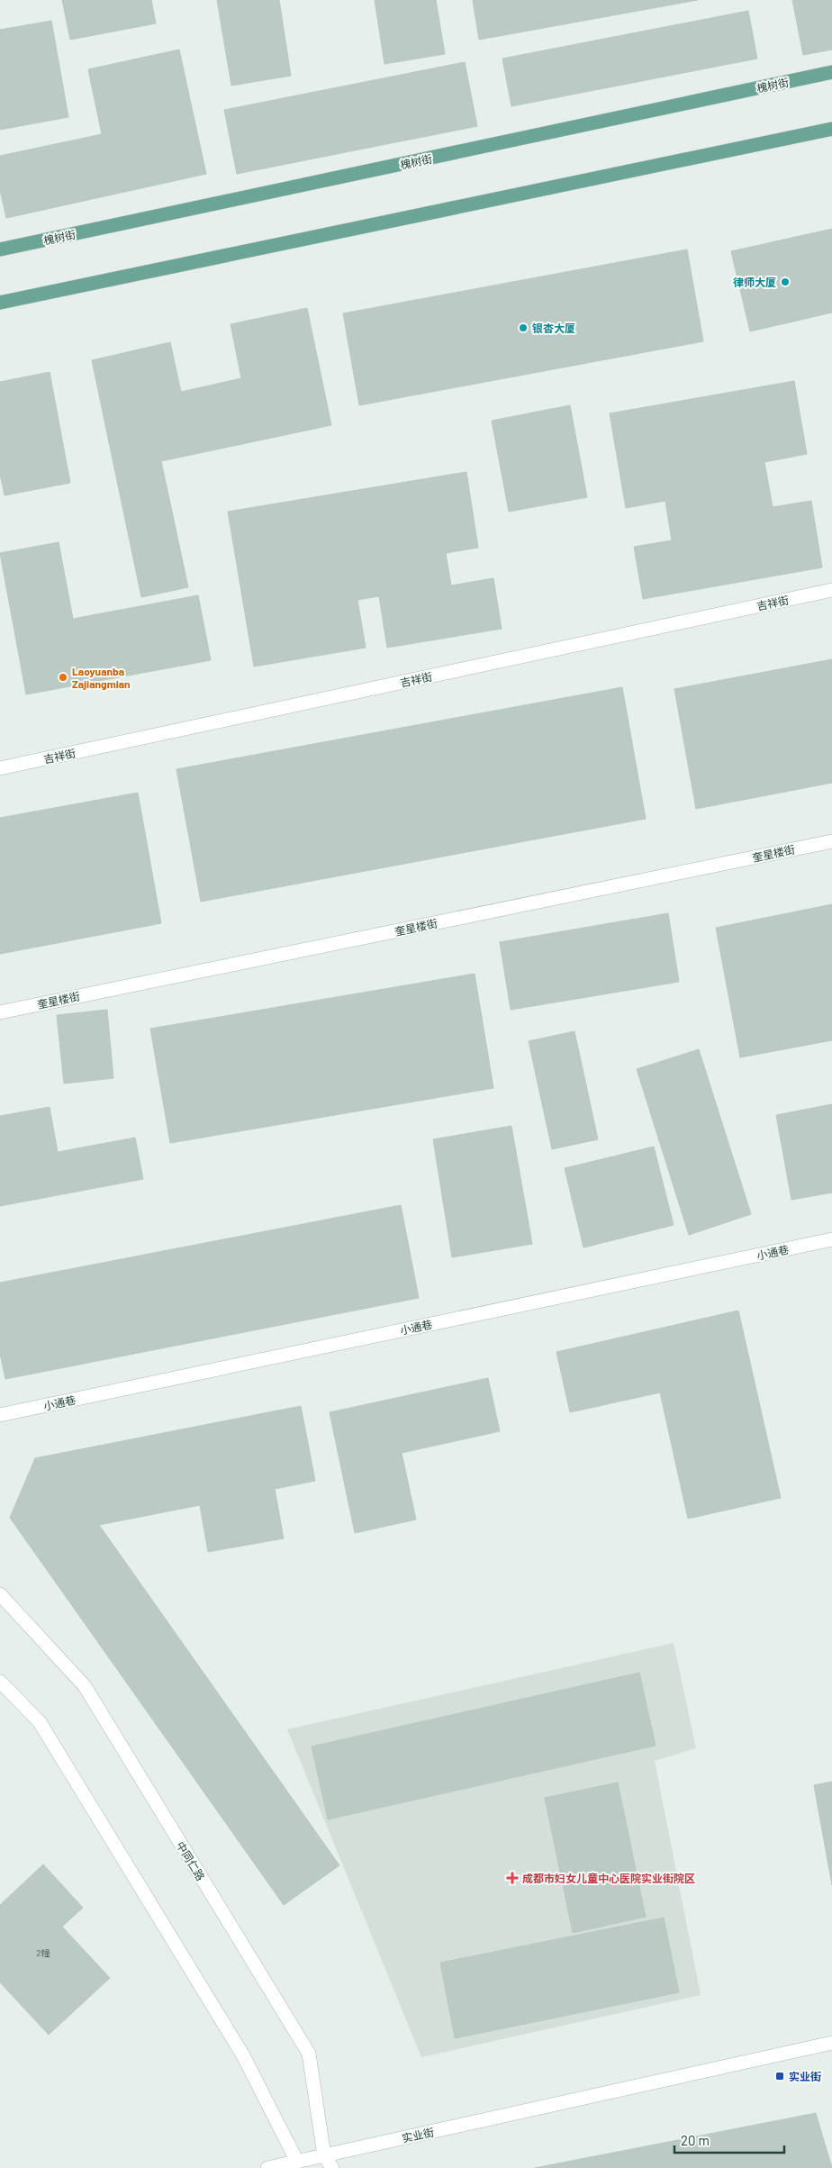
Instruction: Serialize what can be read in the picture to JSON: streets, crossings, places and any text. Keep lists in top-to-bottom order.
{
  "streets": {
    "main road": ["槐树街"],
    "street": [
      "吉祥街",
      "奎星楼街",
      "小通巷",
      "中同仁路",
      "实业街"
    ]
  },
  "crossings": [
    ["中同仁路", "实业街"]
  ],
  "places": {
    "other": ["律师大厦", "银杏大厦", "Laoyuanba Zajiangmian"],
    "health": ["成都市妇女儿童中心医院实业街院区"],
    "transit": ["实业街"]
  },
  "house_numbers": ["2幢"],
  "scale_bar": "20 m"
}
